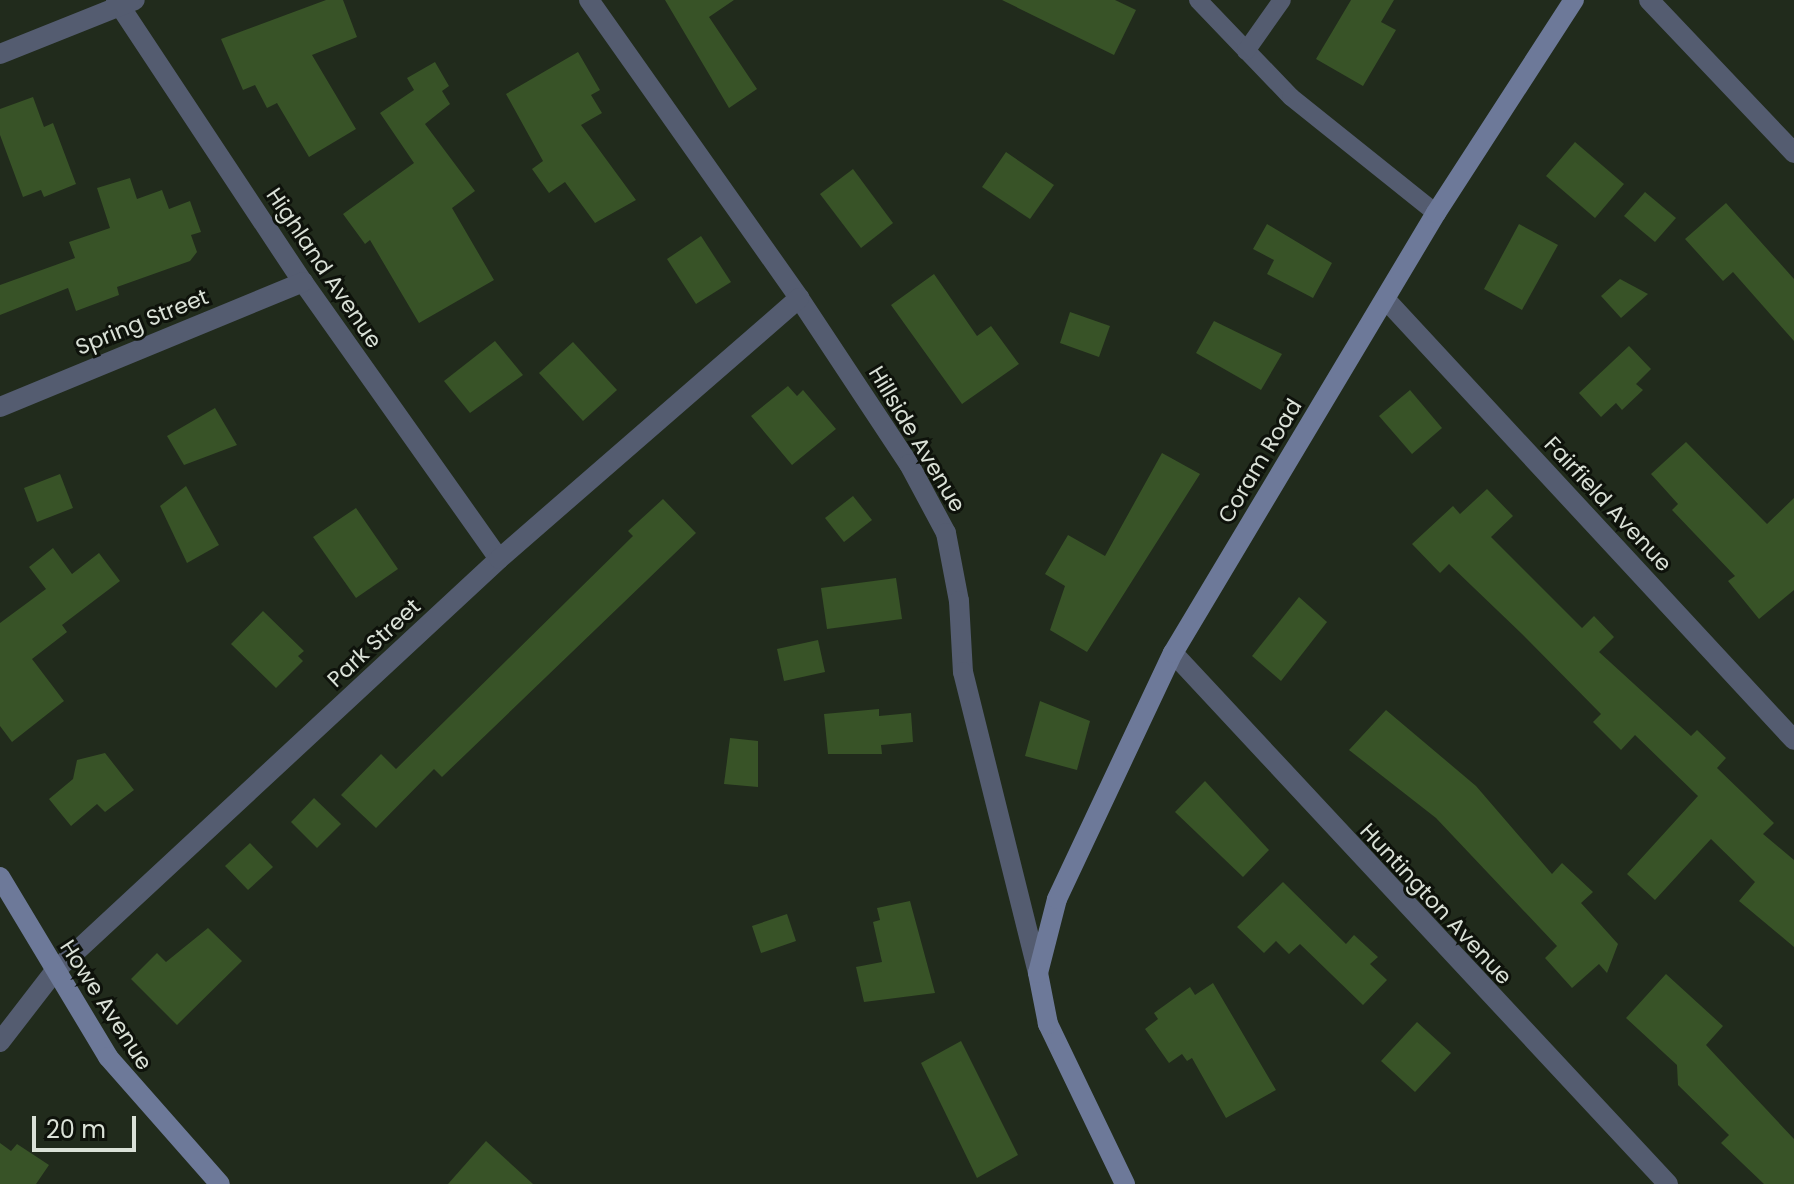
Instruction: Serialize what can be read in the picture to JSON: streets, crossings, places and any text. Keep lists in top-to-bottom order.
{
  "streets": {
    "street": [
      "Highland Avenue",
      "Spring Street",
      "Hillside Avenue",
      "Coram Road",
      "Fairfield Avenue",
      "Park Street",
      "Huntington Avenue",
      "Howe Avenue"
    ]
  },
  "crossings": [
    ["Highland Avenue", "Spring Street"],
    ["Highland Avenue", "Park Street"],
    ["Hillside Avenue", "Coram Road"],
    ["Hillside Avenue", "Park Street"],
    ["Coram Road", "Fairfield Avenue"],
    ["Coram Road", "Huntington Avenue"],
    ["Park Street", "Howe Avenue"]
  ],
  "scale_bar": "20 m"
}
